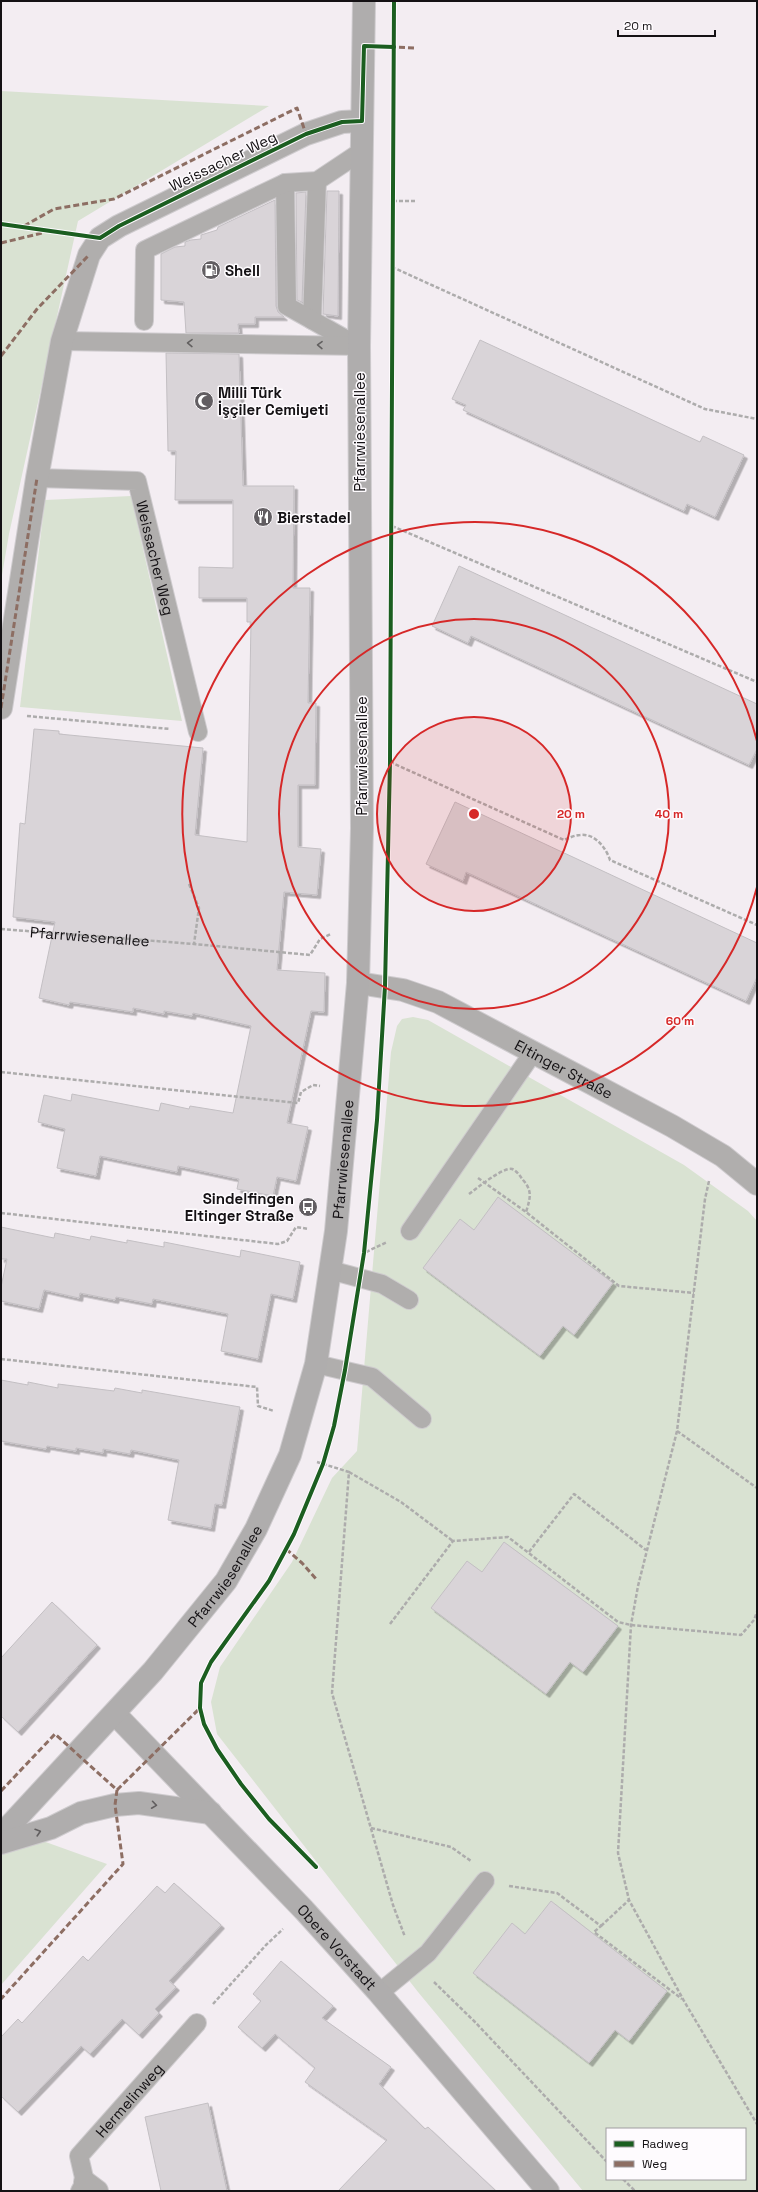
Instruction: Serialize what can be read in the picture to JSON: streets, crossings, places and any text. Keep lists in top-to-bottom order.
{
  "streets": {
    "main road": ["Pfarrwiesenallee", "Obere Vorstadt"],
    "street": ["Weissacher Weg", "Eltinger Straße"],
    "lane": ["Hermelinweg"]
  },
  "crossings": [
    ["Weissacher Weg", "Pfarrwiesenallee"],
    ["Pfarrwiesenallee", "Eltinger Straße"],
    ["Pfarrwiesenallee", "Obere Vorstadt"]
  ],
  "places": {
    "fuel station": ["Shell"],
    "mosque": ["Milli Türk İşçiler Cemiyeti"],
    "restaurant": ["Bierstadel"],
    "bus stop": ["Sindelfingen Eltinger Straße"]
  },
  "legend": ["Radweg", "Weg"],
  "scale_bar": "20 m",
  "rings": ["20 m", "40 m", "60 m"]
}
